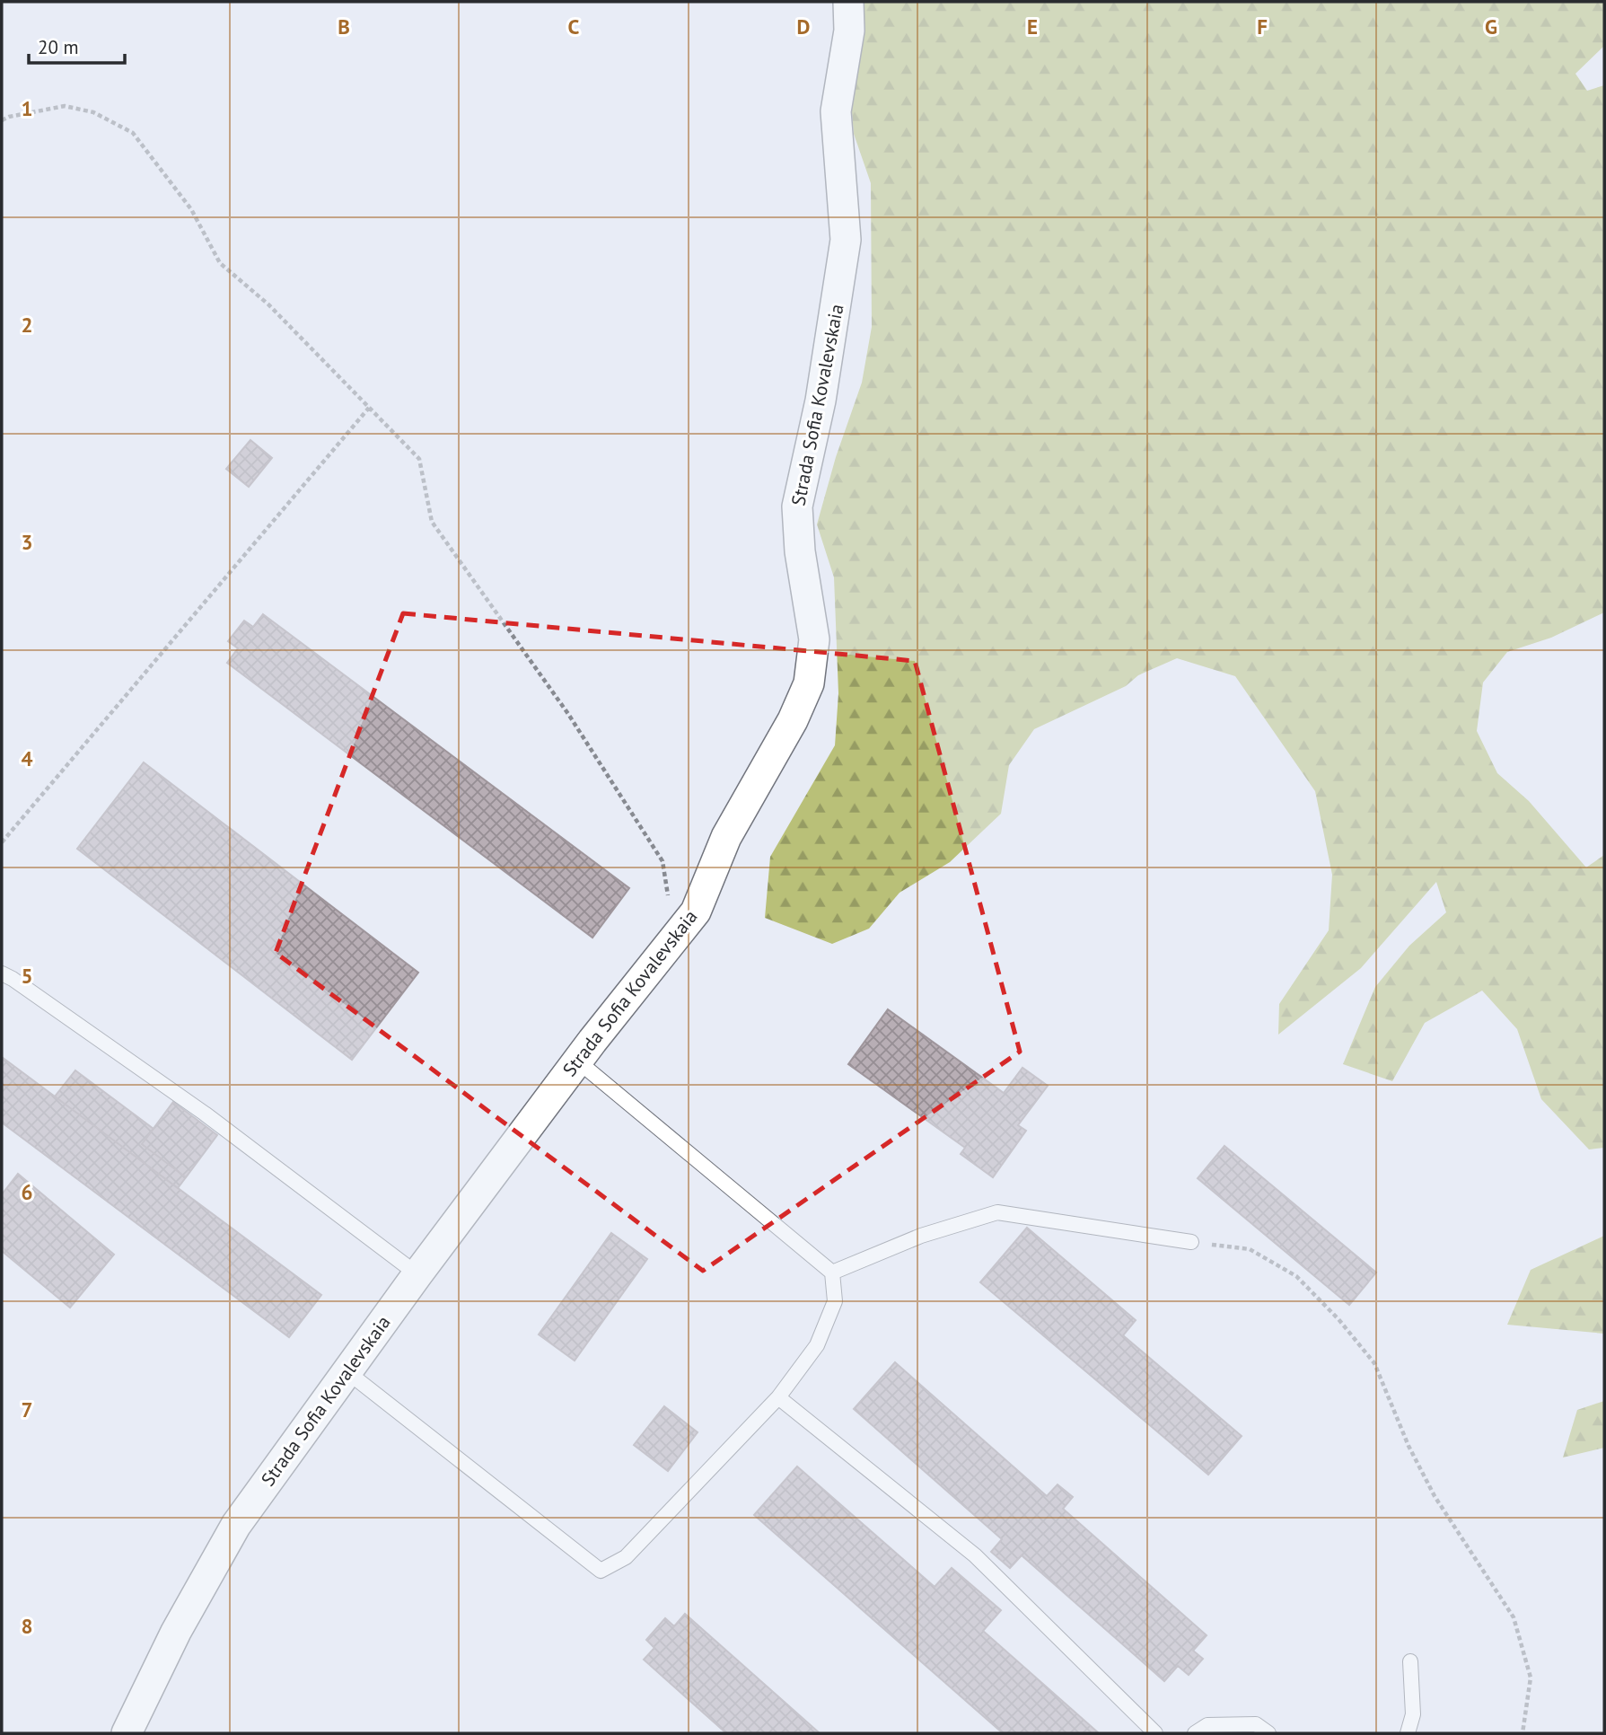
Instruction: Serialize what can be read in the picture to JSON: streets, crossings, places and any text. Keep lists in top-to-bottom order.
{
  "streets": {
    "street": ["Strada Sofia Kovalevskaia"]
  },
  "scale_bar": "20 m",
  "grid": {
    "columns": [
      "B",
      "C",
      "D",
      "E",
      "F",
      "G"
    ],
    "rows": [
      "1",
      "2",
      "3",
      "4",
      "5",
      "6",
      "7",
      "8"
    ]
  }
}
